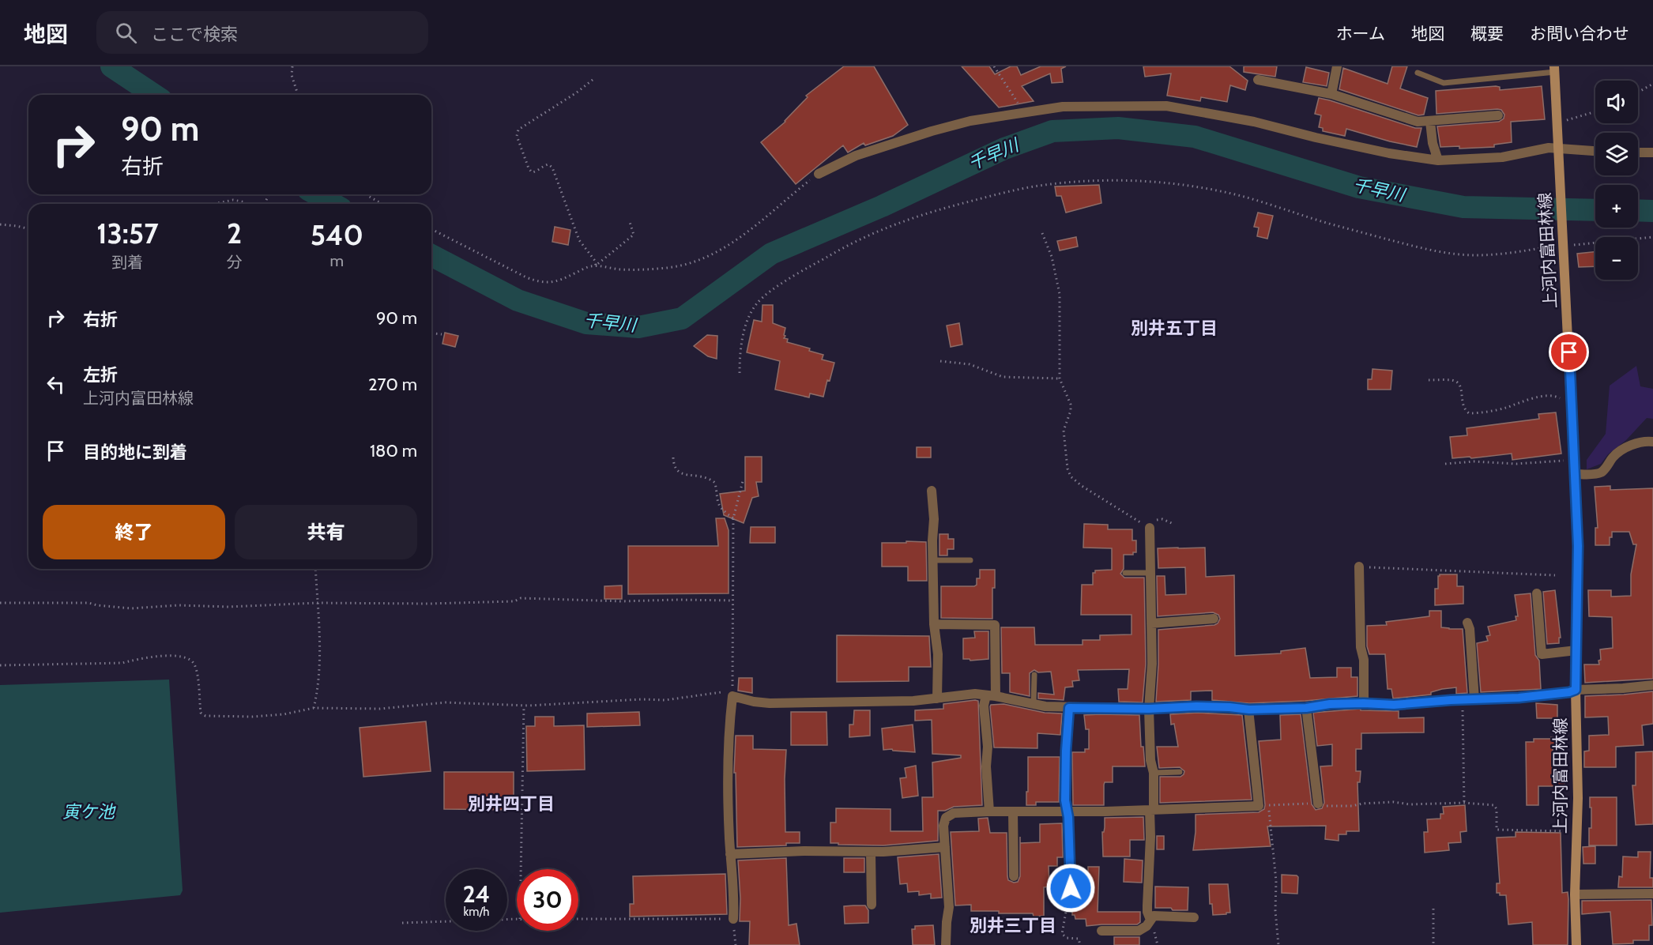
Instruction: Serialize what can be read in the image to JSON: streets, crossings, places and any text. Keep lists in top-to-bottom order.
{
  "streets": {
    "main road": ["上河内富田林線"]
  },
  "districts": ["別井五丁目", "別井四丁目", "別井三丁目"],
  "water": ["千早川", "寅ケ池"],
  "page": {
    "header": "地図",
    "search": "ここで検索",
    "nav": [
      "ホーム",
      "地図",
      "概要",
      "お問い合わせ"
    ],
    "map_buttons": ["+", "−"],
    "turn": ["90 m", "右折"],
    "eta": [
      "13:57",
      "到着",
      "2",
      "分",
      "540",
      "m"
    ],
    "list": [
      {
        "name": "右折",
        "value": "90 m"
      },
      {
        "name": "左折",
        "note": "上河内富田林線",
        "value": "270 m"
      },
      {
        "name": "目的地に到着",
        "value": "180 m"
      }
    ],
    "buttons": ["終了", "共有"],
    "speed": "24 km/h",
    "limit": "30"
  }
}
